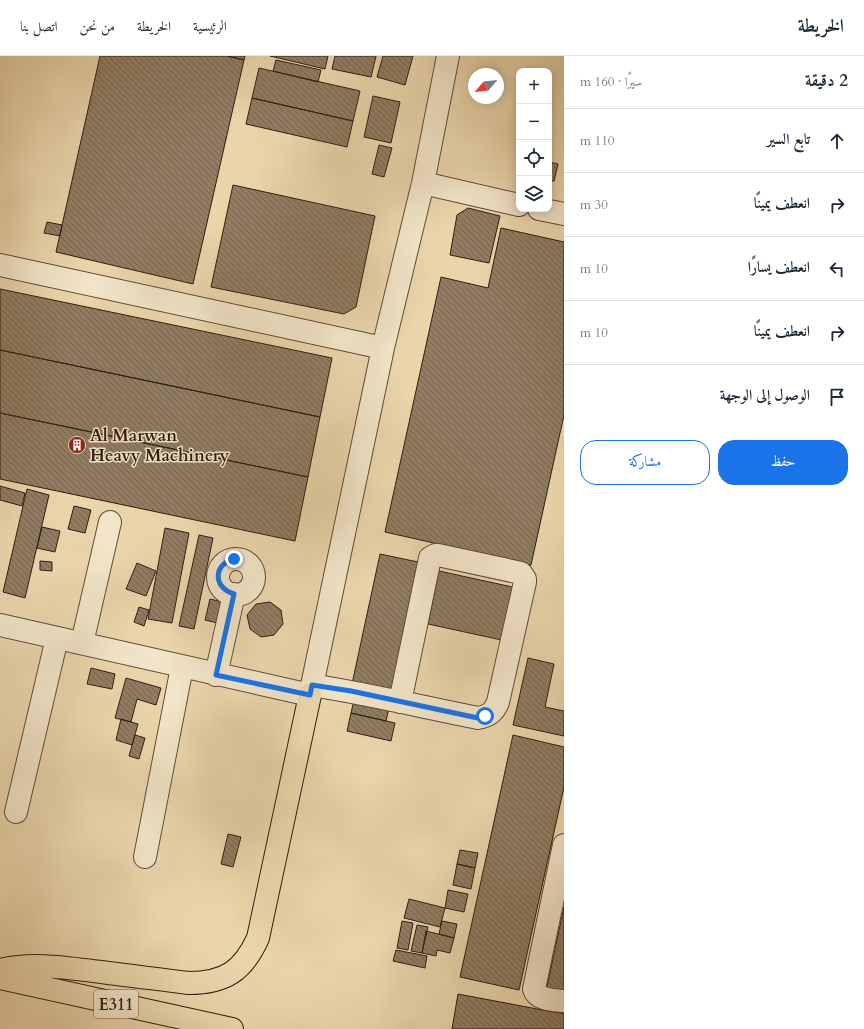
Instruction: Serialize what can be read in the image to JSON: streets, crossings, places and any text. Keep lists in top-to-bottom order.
{
  "streets": {
    "highway": ["E311"]
  },
  "places": {
    "building": ["Al Marwan Heavy Machinery"]
  },
  "north": "bottom left",
  "page": {
    "header": "الخريطة",
    "nav": [
      "الرئيسية",
      "الخريطة",
      "من نحن",
      "اتصل بنا"
    ],
    "heading": ["2 دقيقة", "سيرًا · 160 m"],
    "map_buttons": ["+", "−"],
    "list": [
      ["تابع السير", "110 m"],
      ["انعطف يمينًا", "30 m"],
      ["انعطف يسارًا", "10 m"],
      ["انعطف يمينًا", "10 m"],
      "الوصول إلى الوجهة"
    ],
    "buttons": ["حفظ", "مشاركة"]
  }
}
